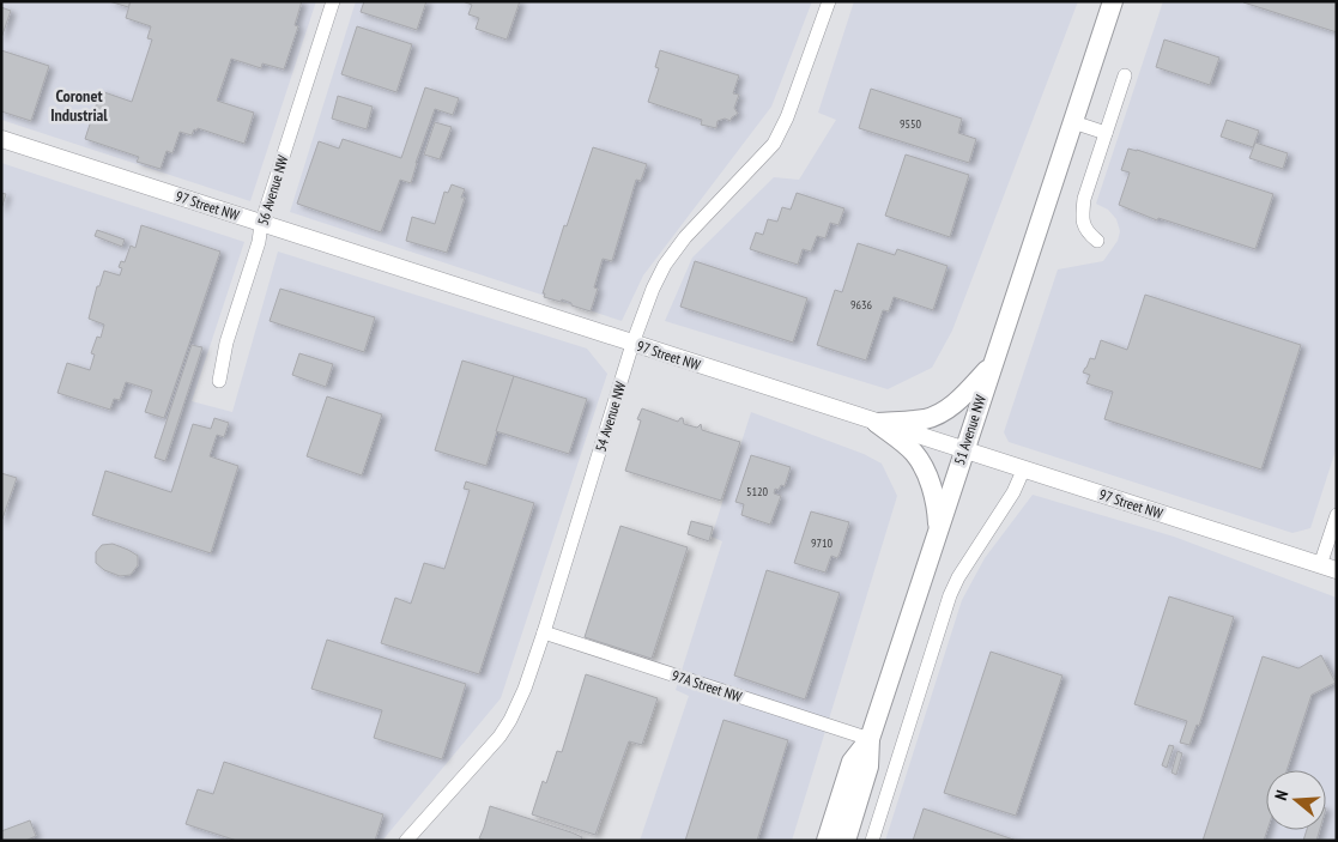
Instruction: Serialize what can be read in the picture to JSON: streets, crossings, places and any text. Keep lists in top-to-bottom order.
{
  "streets": {
    "main road": ["51 Avenue NW"],
    "street": [
      "56 Avenue NW",
      "97 Street NW",
      "54 Avenue NW",
      "97A Street NW"
    ]
  },
  "crossings": [
    ["56 Avenue NW", "97 Street NW"],
    ["97 Street NW", "54 Avenue NW"],
    ["97 Street NW", "51 Avenue NW"],
    ["54 Avenue NW", "97A Street NW"],
    ["51 Avenue NW", "97A Street NW"]
  ],
  "districts": ["Coronet Industrial"],
  "house_numbers": [
    "9550",
    "9636",
    "5120",
    "9710"
  ],
  "north": "left"
}
